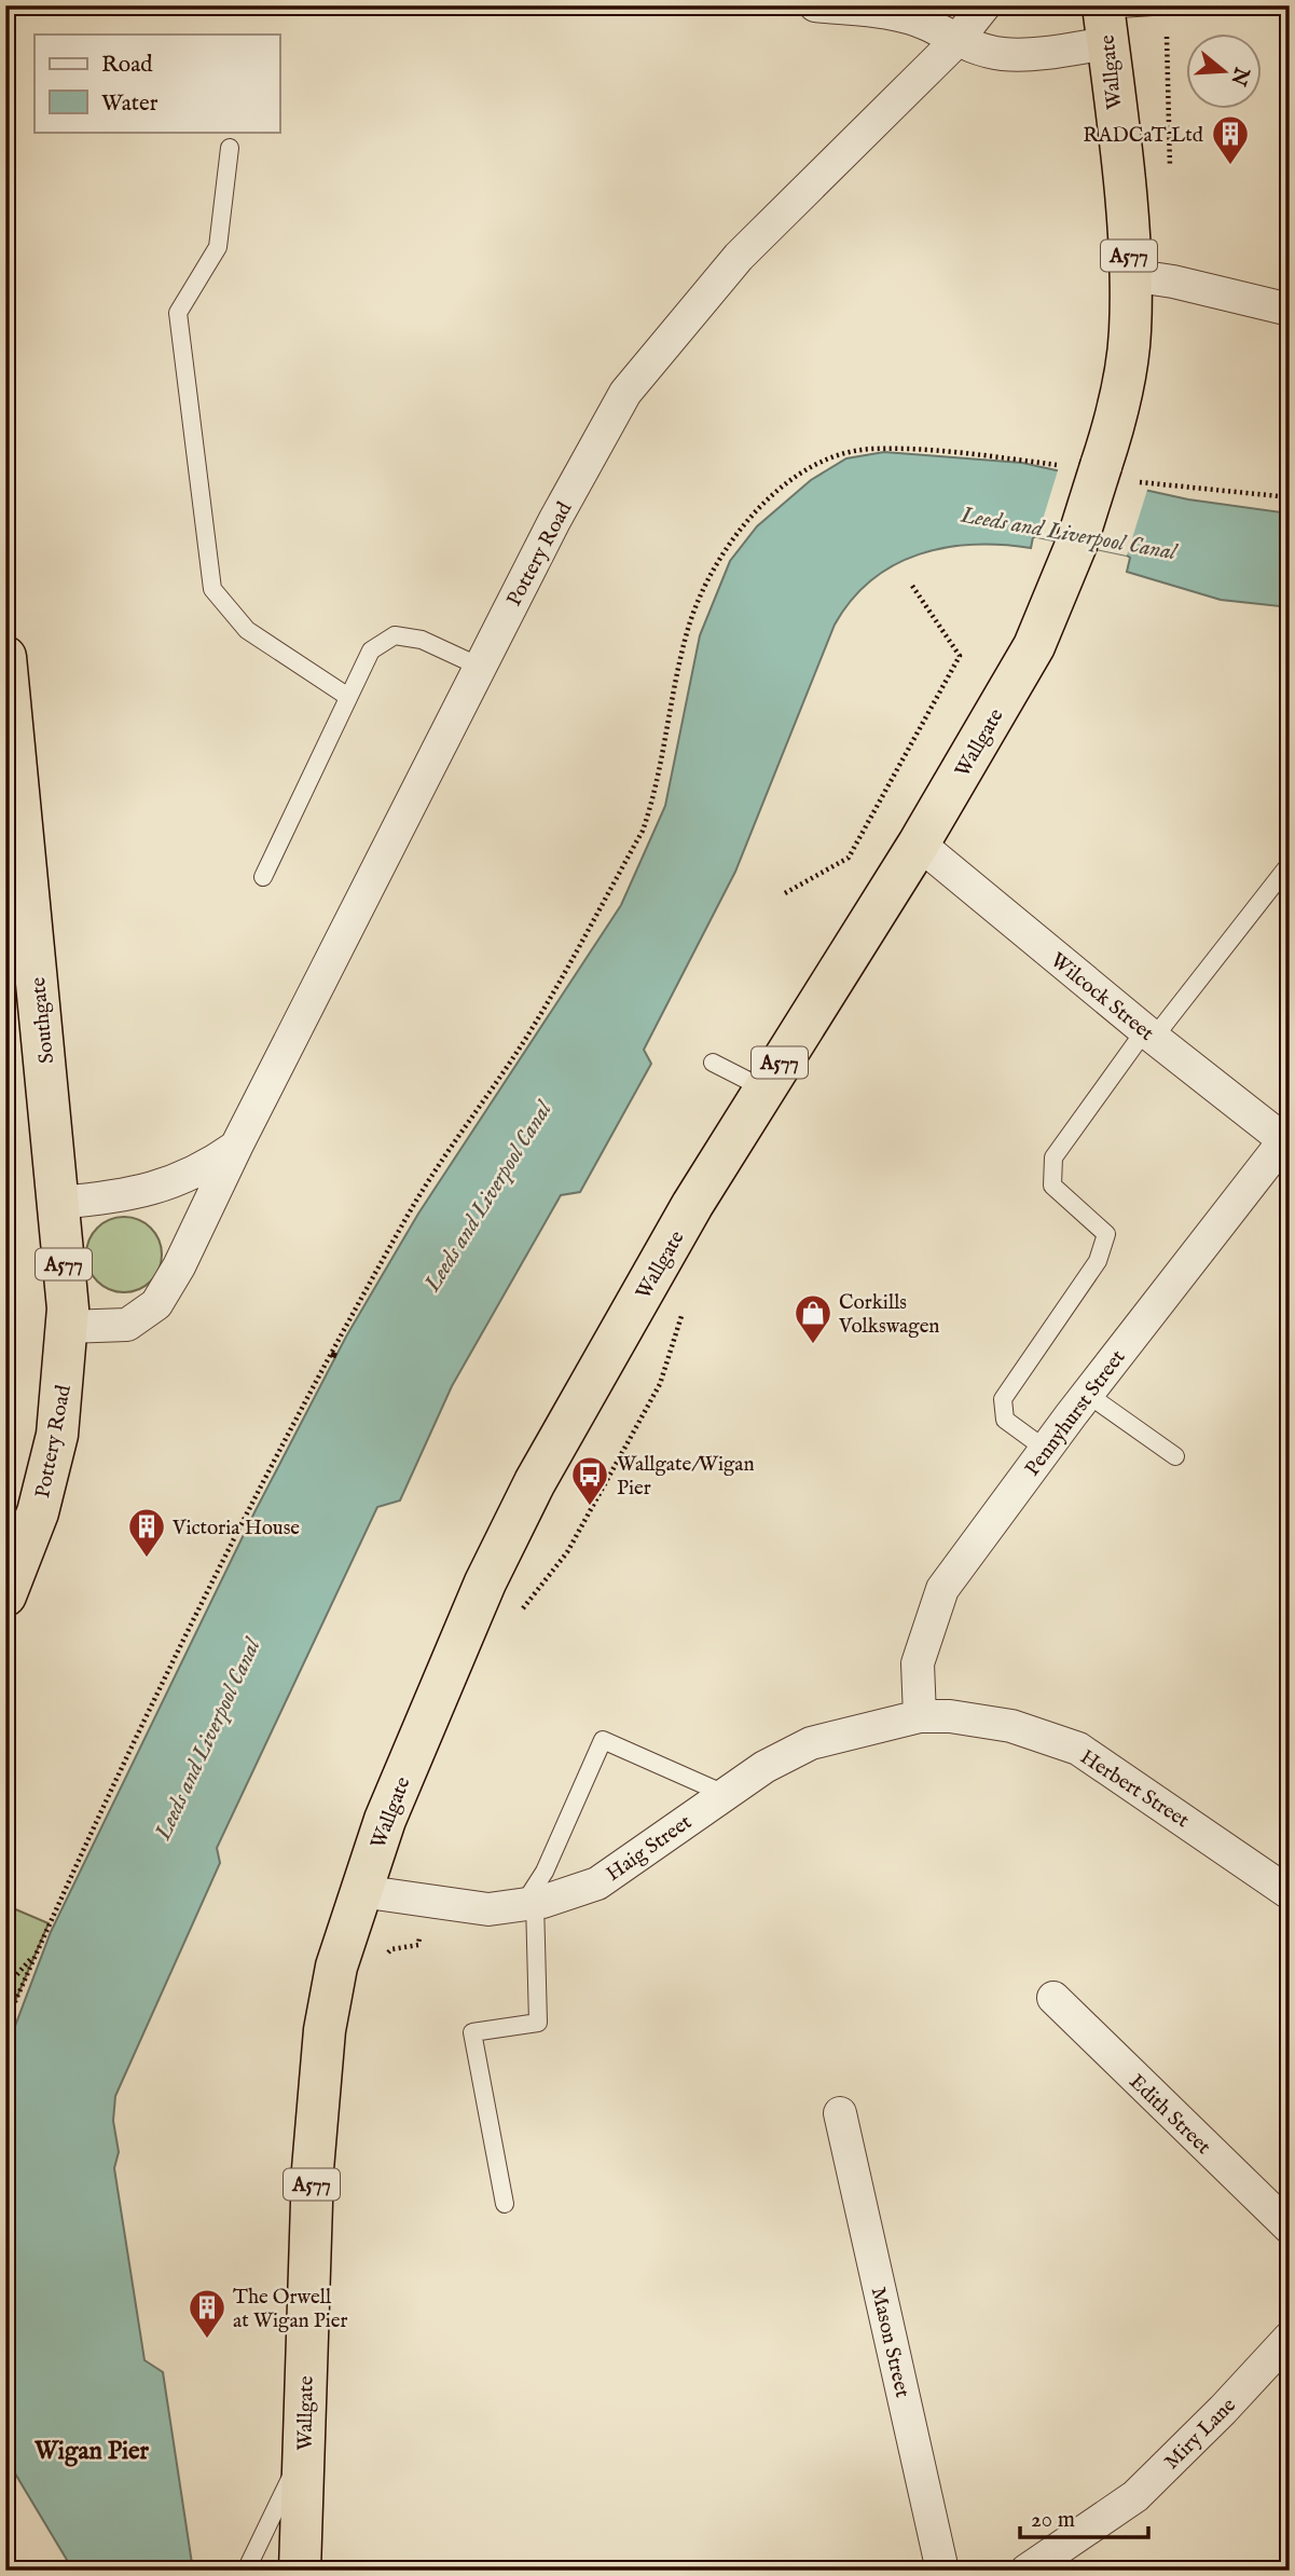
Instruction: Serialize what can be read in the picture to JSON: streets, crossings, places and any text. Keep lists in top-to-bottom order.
{
  "streets": {
    "highway": [
      "Wallgate",
      "A577",
      "Pottery Road",
      "Southgate"
    ],
    "street": [
      "Wilcock Street",
      "Pennyhurst Street",
      "Herbert Street",
      "Haig Street",
      "Edith Street",
      "Mason Street",
      "Miry Lane"
    ]
  },
  "crossings": [
    ["Wallgate", "Wilcock Street"],
    ["Wallgate", "Haig Street"],
    ["Pottery Road", "Southgate"],
    ["Wilcock Street", "Pennyhurst Street"],
    ["Pennyhurst Street", "Herbert Street"],
    ["Pennyhurst Street", "Haig Street"],
    ["Herbert Street", "Haig Street"]
  ],
  "districts": ["Wigan Pier"],
  "water": ["Leeds and Liverpool Canal"],
  "places": {
    "building": ["RADCaT Ltd", "Victoria House", "The Orwell at Wigan Pier"],
    "shop": ["Corkills Volkswagen"],
    "bus stop": ["Wallgate/Wigan Pier"]
  },
  "legend": ["Road", "Water"],
  "scale_bar": "20 m",
  "north": "right"
}
